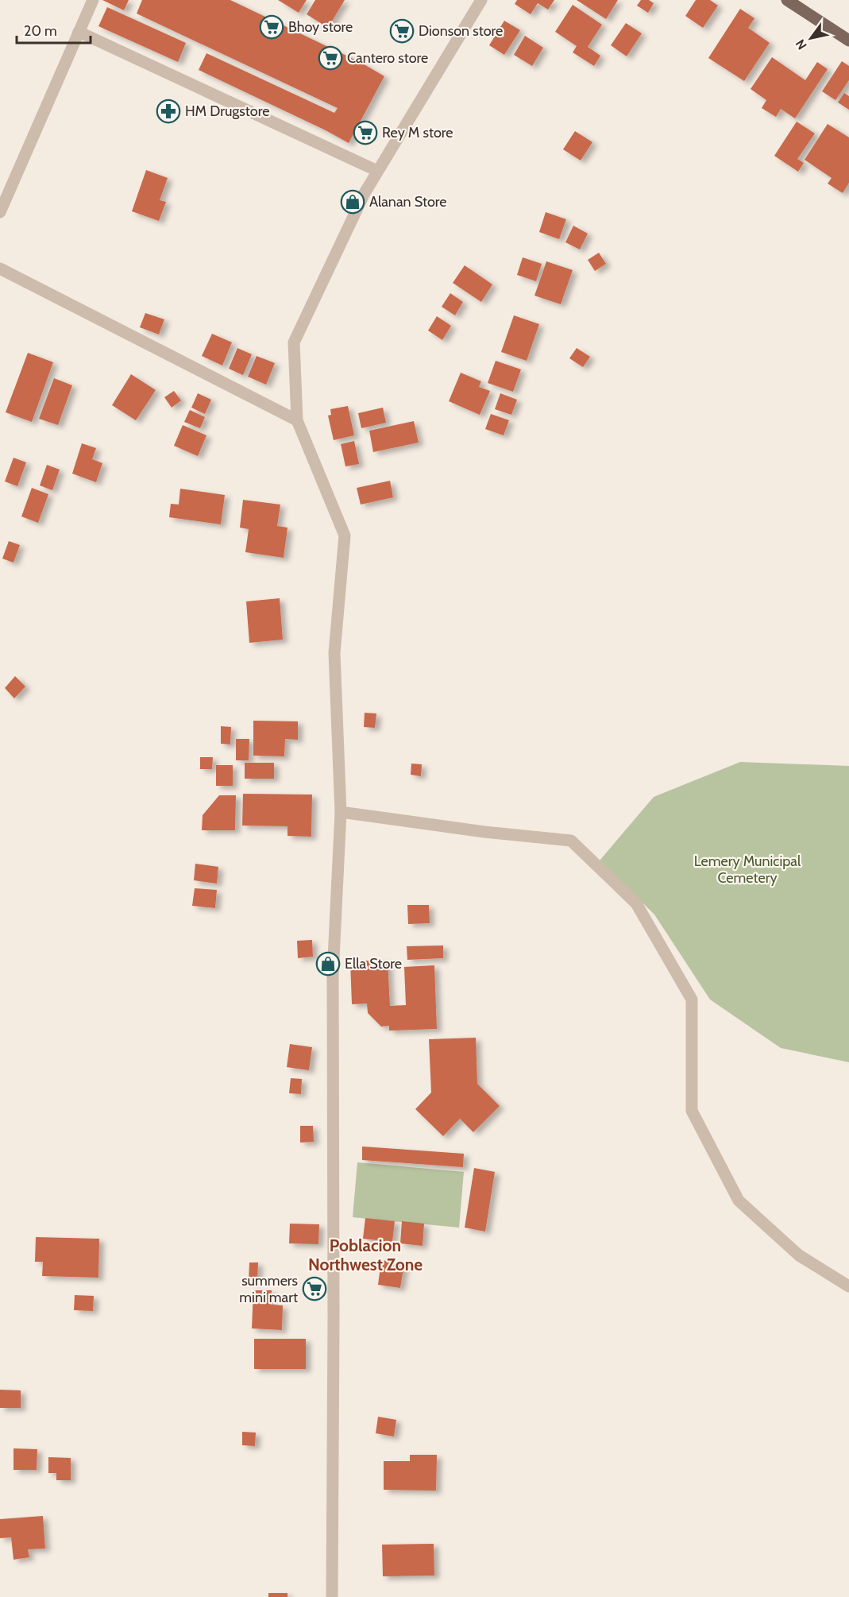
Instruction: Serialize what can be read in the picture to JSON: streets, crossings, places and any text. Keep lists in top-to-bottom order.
{
  "districts": ["Poblacion Northwest Zone"],
  "parks": ["Lemery Municipal Cemetery"],
  "places": {
    "supermarket": [
      "Bhoy store",
      "Dionson store",
      "Cantero store",
      "Rey M store",
      "summers mini mart"
    ],
    "pharmacy": ["HM Drugstore"],
    "shop": ["Alanan Store", "Ella Store"]
  },
  "scale_bar": "20 m",
  "north": "bottom left"
}
